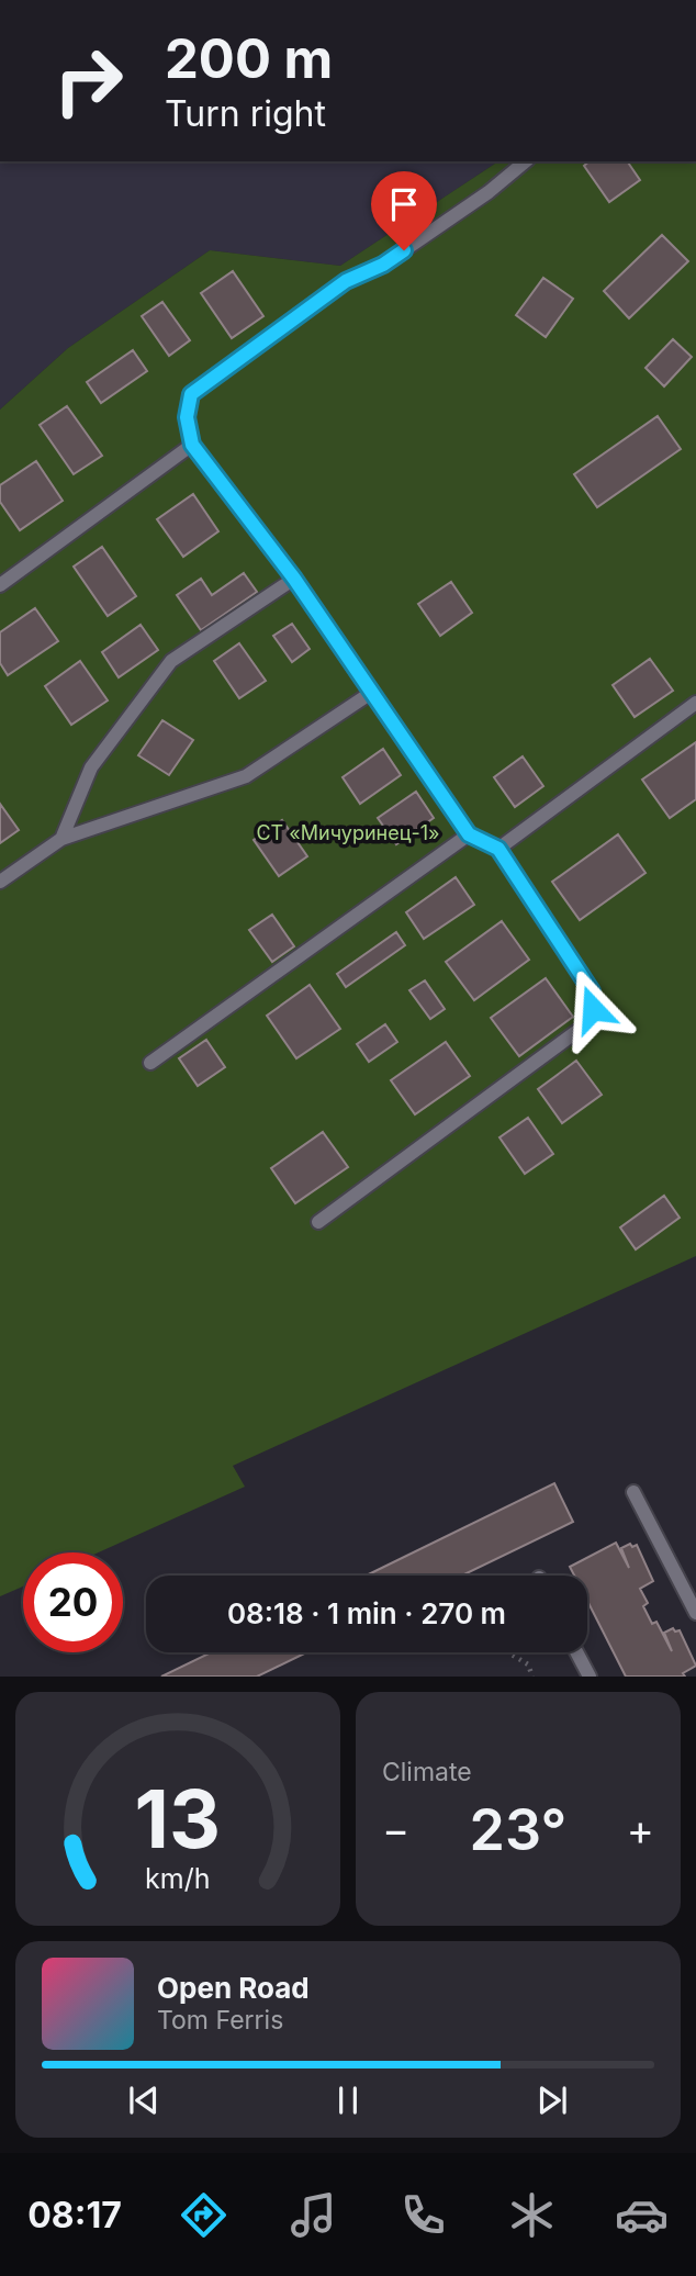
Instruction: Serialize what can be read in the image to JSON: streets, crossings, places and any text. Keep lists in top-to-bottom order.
{
  "parks": ["СТ «Мичуринец-1»"],
  "page": {
    "turn": ["200 m", "Turn right"],
    "limit": "20",
    "trip": "08:18 · 1 min · 270 m",
    "tile": "Climate",
    "heat": ["−", "23°", "+"],
    "song": ["Open Road", "Tom Ferris"],
    "tabs": "08:17",
    "gauge": ["13", "km/h"]
  }
}
